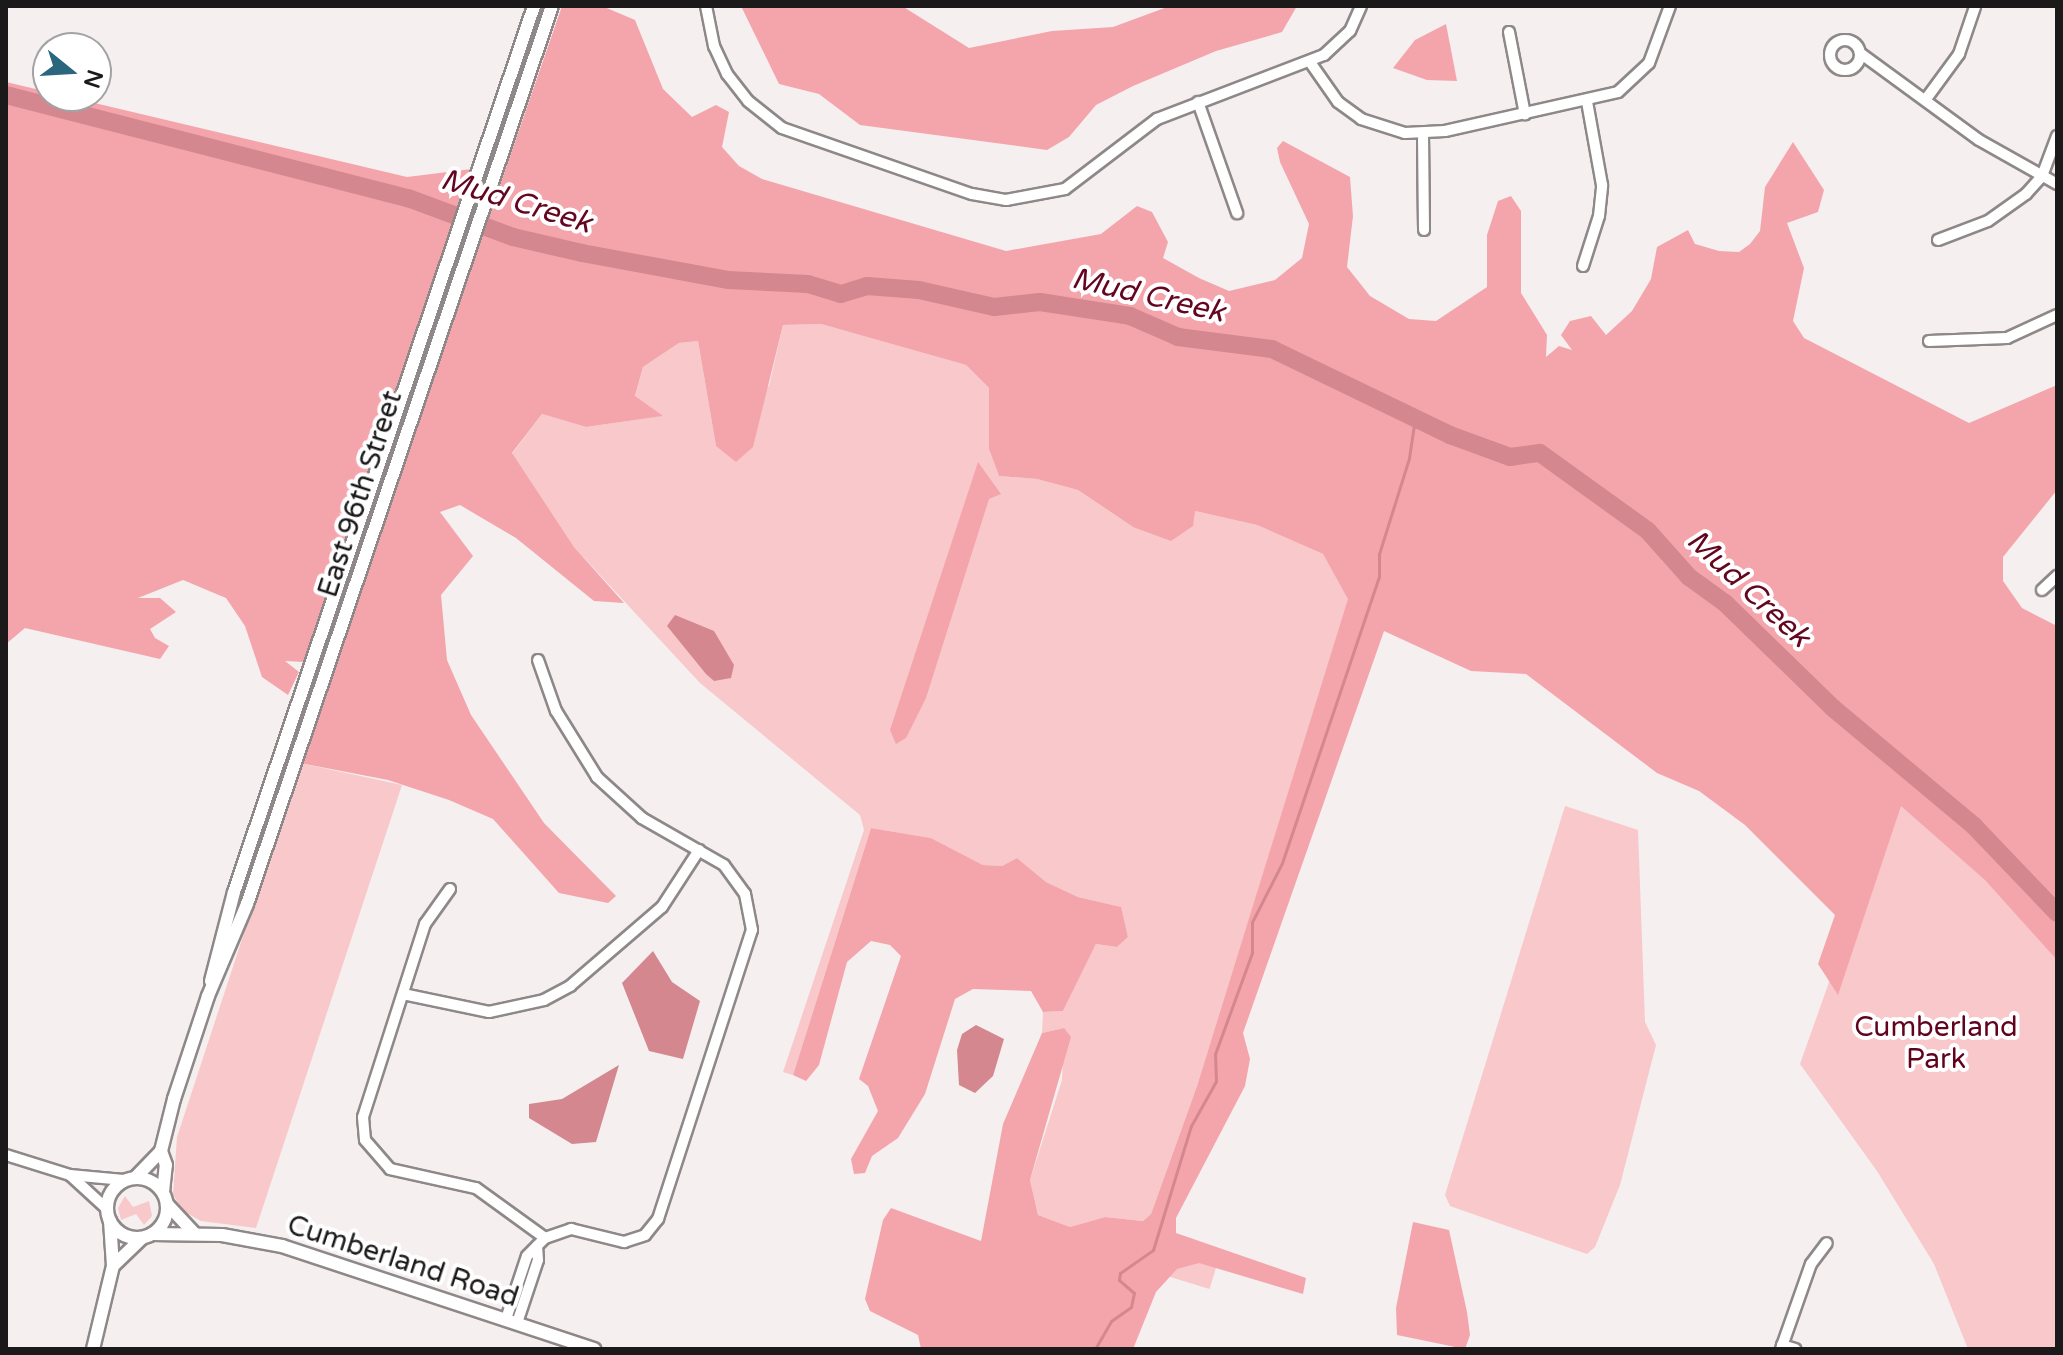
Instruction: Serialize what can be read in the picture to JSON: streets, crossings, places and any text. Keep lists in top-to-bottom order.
{
  "streets": {
    "main road": ["East 96th Street", "Cumberland Road"]
  },
  "crossings": [
    ["East 96th Street", "Cumberland Road"]
  ],
  "water": ["Mud Creek"],
  "parks": ["Cumberland Park"],
  "north": "right"
}
